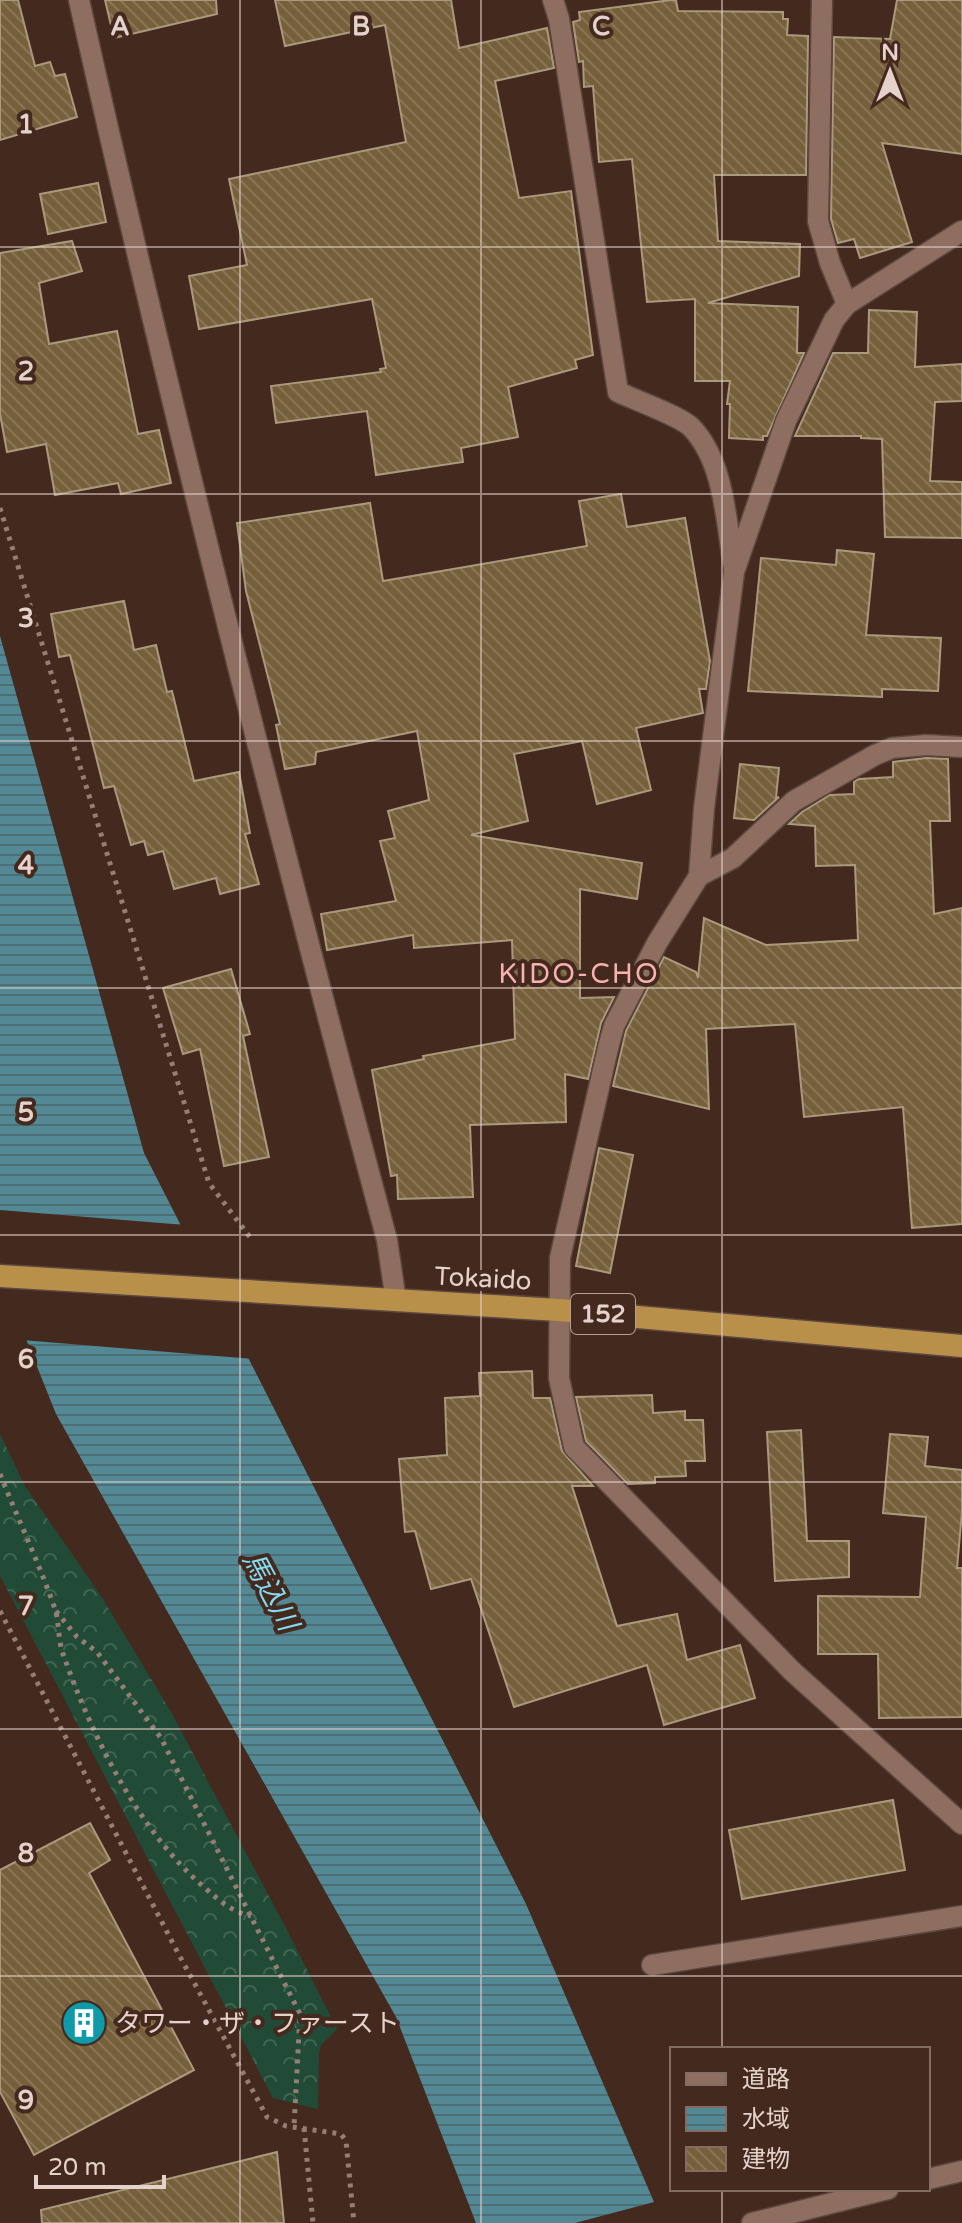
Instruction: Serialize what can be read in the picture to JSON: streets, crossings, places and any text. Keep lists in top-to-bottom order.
{
  "streets": {
    "highway": ["Tokaido", "152"]
  },
  "districts": ["KIDO-CHO"],
  "water": ["馬込川"],
  "places": {
    "building": ["タワー・ザ・ファースト"]
  },
  "legend": ["道路", "水域", "建物"],
  "scale_bar": "20 m",
  "north": "top",
  "grid": {
    "columns": ["A", "B", "C"],
    "rows": [
      "1",
      "2",
      "3",
      "4",
      "5",
      "6",
      "7",
      "8",
      "9"
    ]
  }
}
